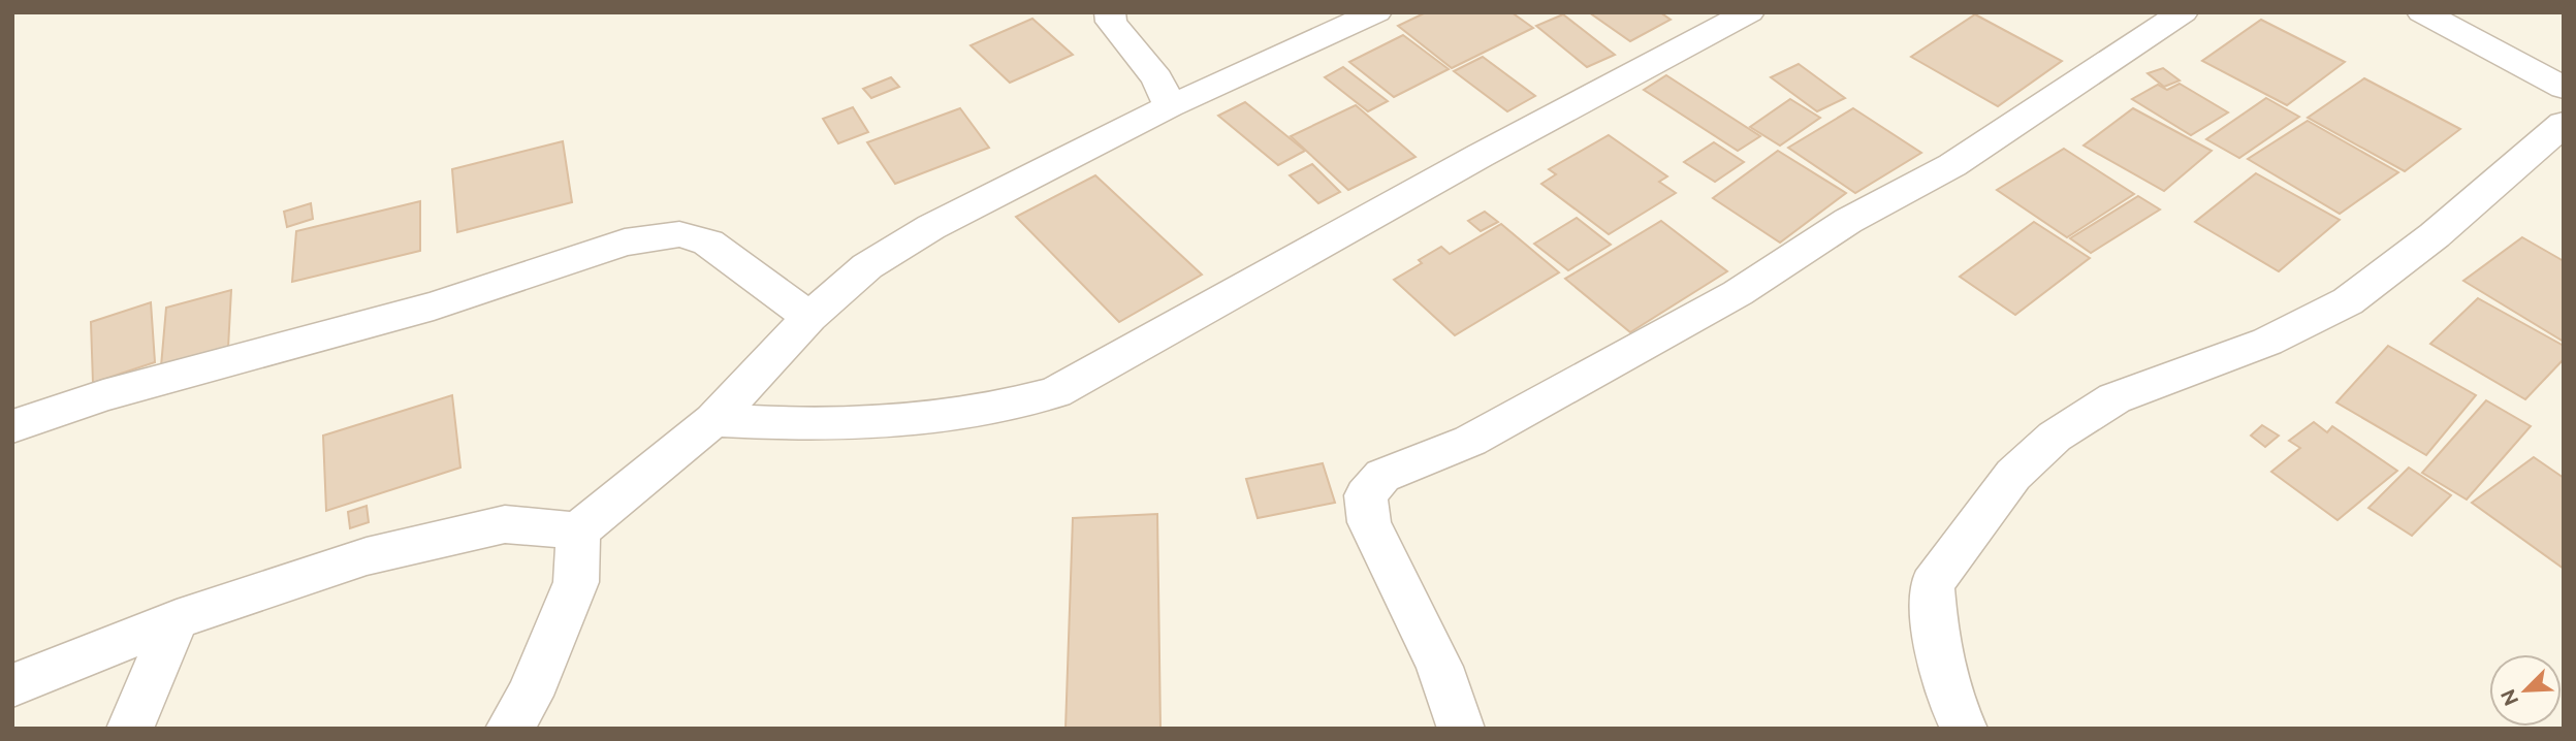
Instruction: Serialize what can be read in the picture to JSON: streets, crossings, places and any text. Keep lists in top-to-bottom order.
{
  "north": "bottom left"
}
